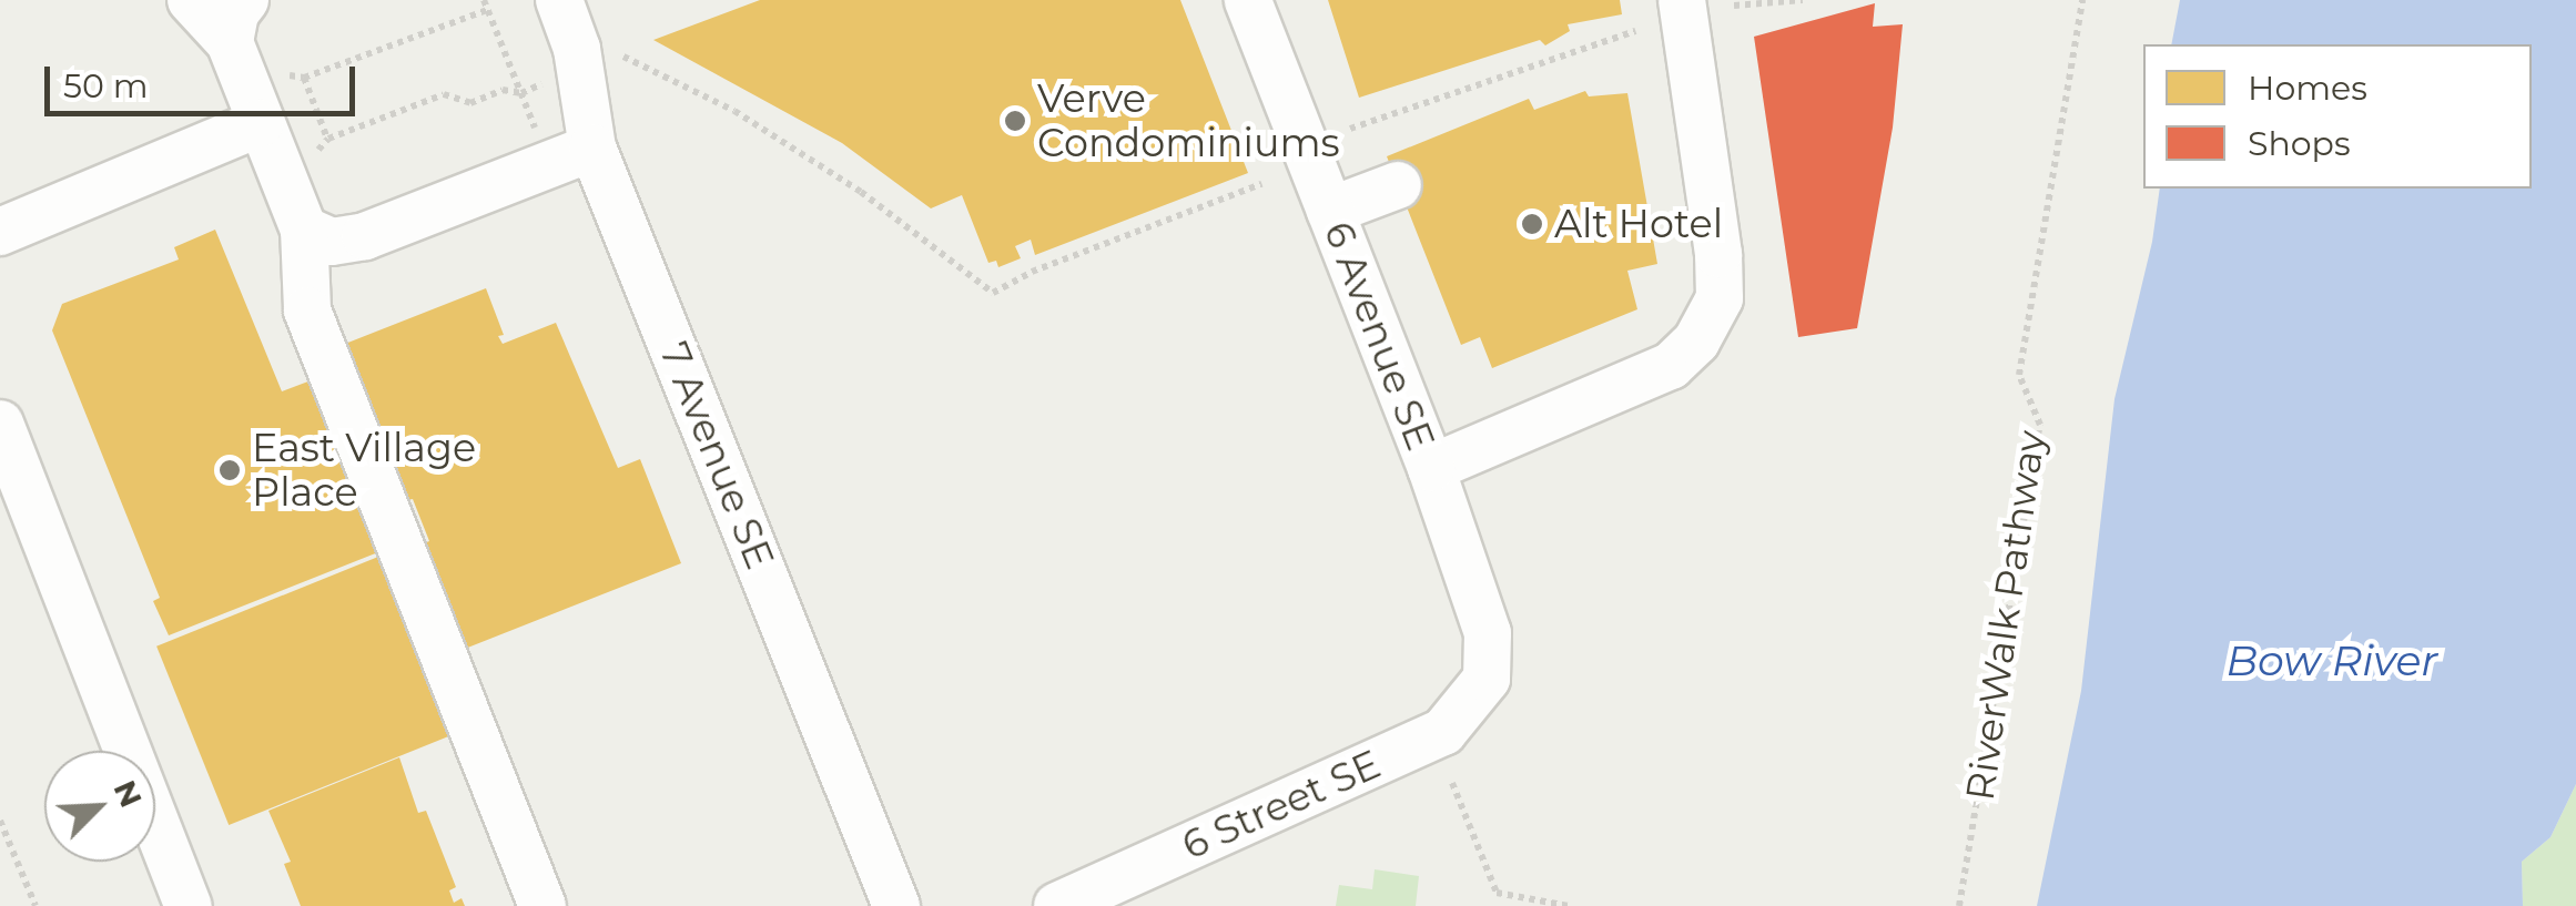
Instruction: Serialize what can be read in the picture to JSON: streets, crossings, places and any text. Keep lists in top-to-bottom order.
{
  "streets": {
    "street": ["6 Avenue SE", "7 Avenue SE", "6 Street SE"],
    "path": ["RiverWalk Pathway"]
  },
  "crossings": [
    ["6 Avenue SE", "6 Street SE"]
  ],
  "water": ["Bow River"],
  "places": ["Verve Condominiums", "Alt Hotel", "East Village Place"],
  "legend": ["Homes", "Shops"],
  "scale_bar": "50 m",
  "north": "top right"
}
